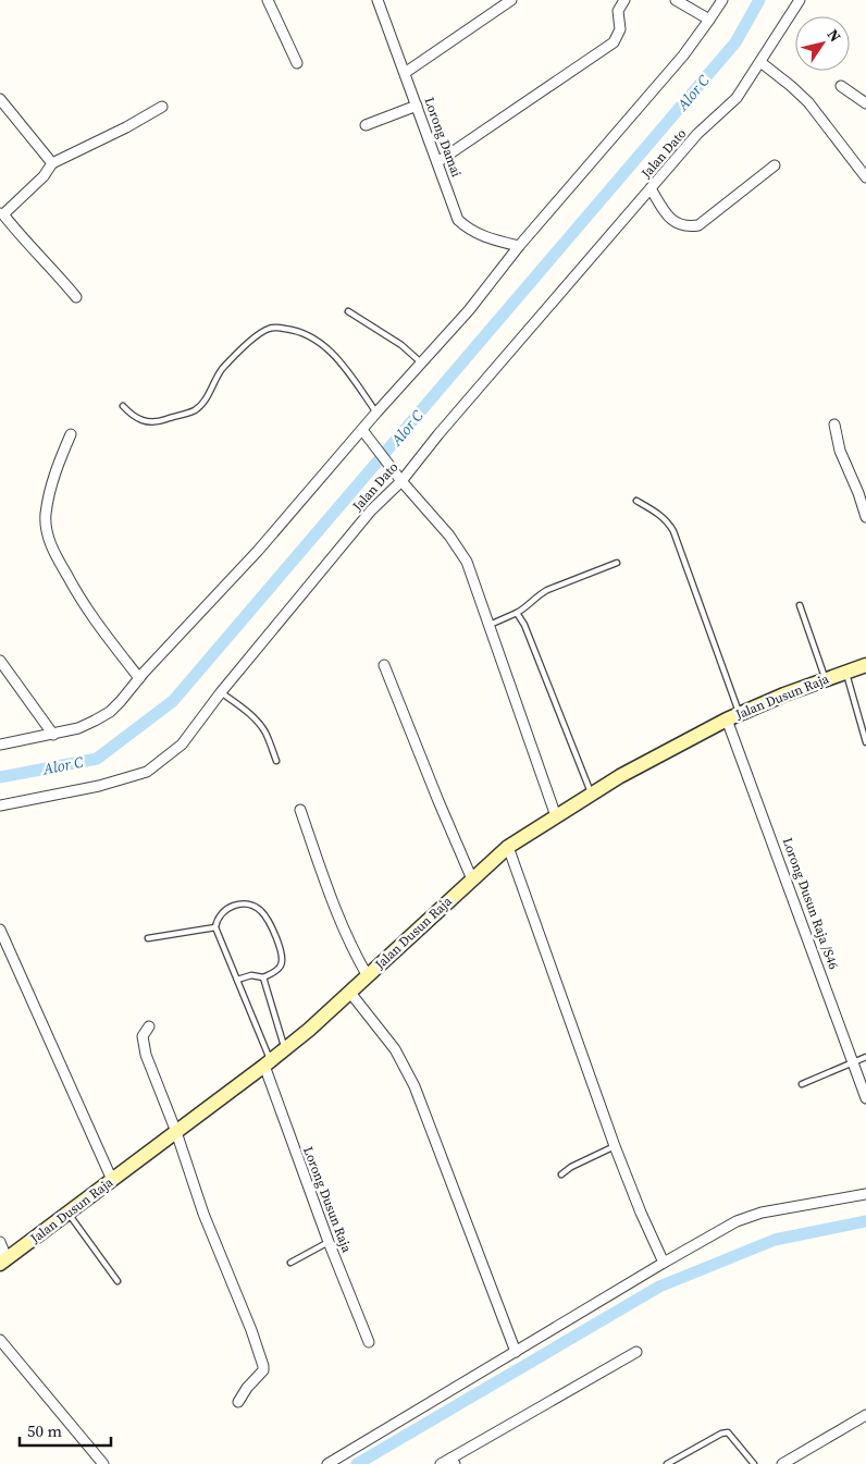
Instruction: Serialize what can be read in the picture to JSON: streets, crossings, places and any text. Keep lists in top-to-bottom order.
{
  "streets": {
    "main road": ["Jalan Dusun Raja"],
    "street": [
      "Lorong Damai",
      "Jalan Dato",
      "Lorong Dusun Raja /S46",
      "Lorong Dusun Raja"
    ]
  },
  "crossings": [
    ["Jalan Dusun Raja", "Lorong Dusun Raja /S46"],
    ["Jalan Dusun Raja", "Lorong Dusun Raja"]
  ],
  "water": ["Alor C"],
  "scale_bar": "50 m",
  "north": "top right"
}
